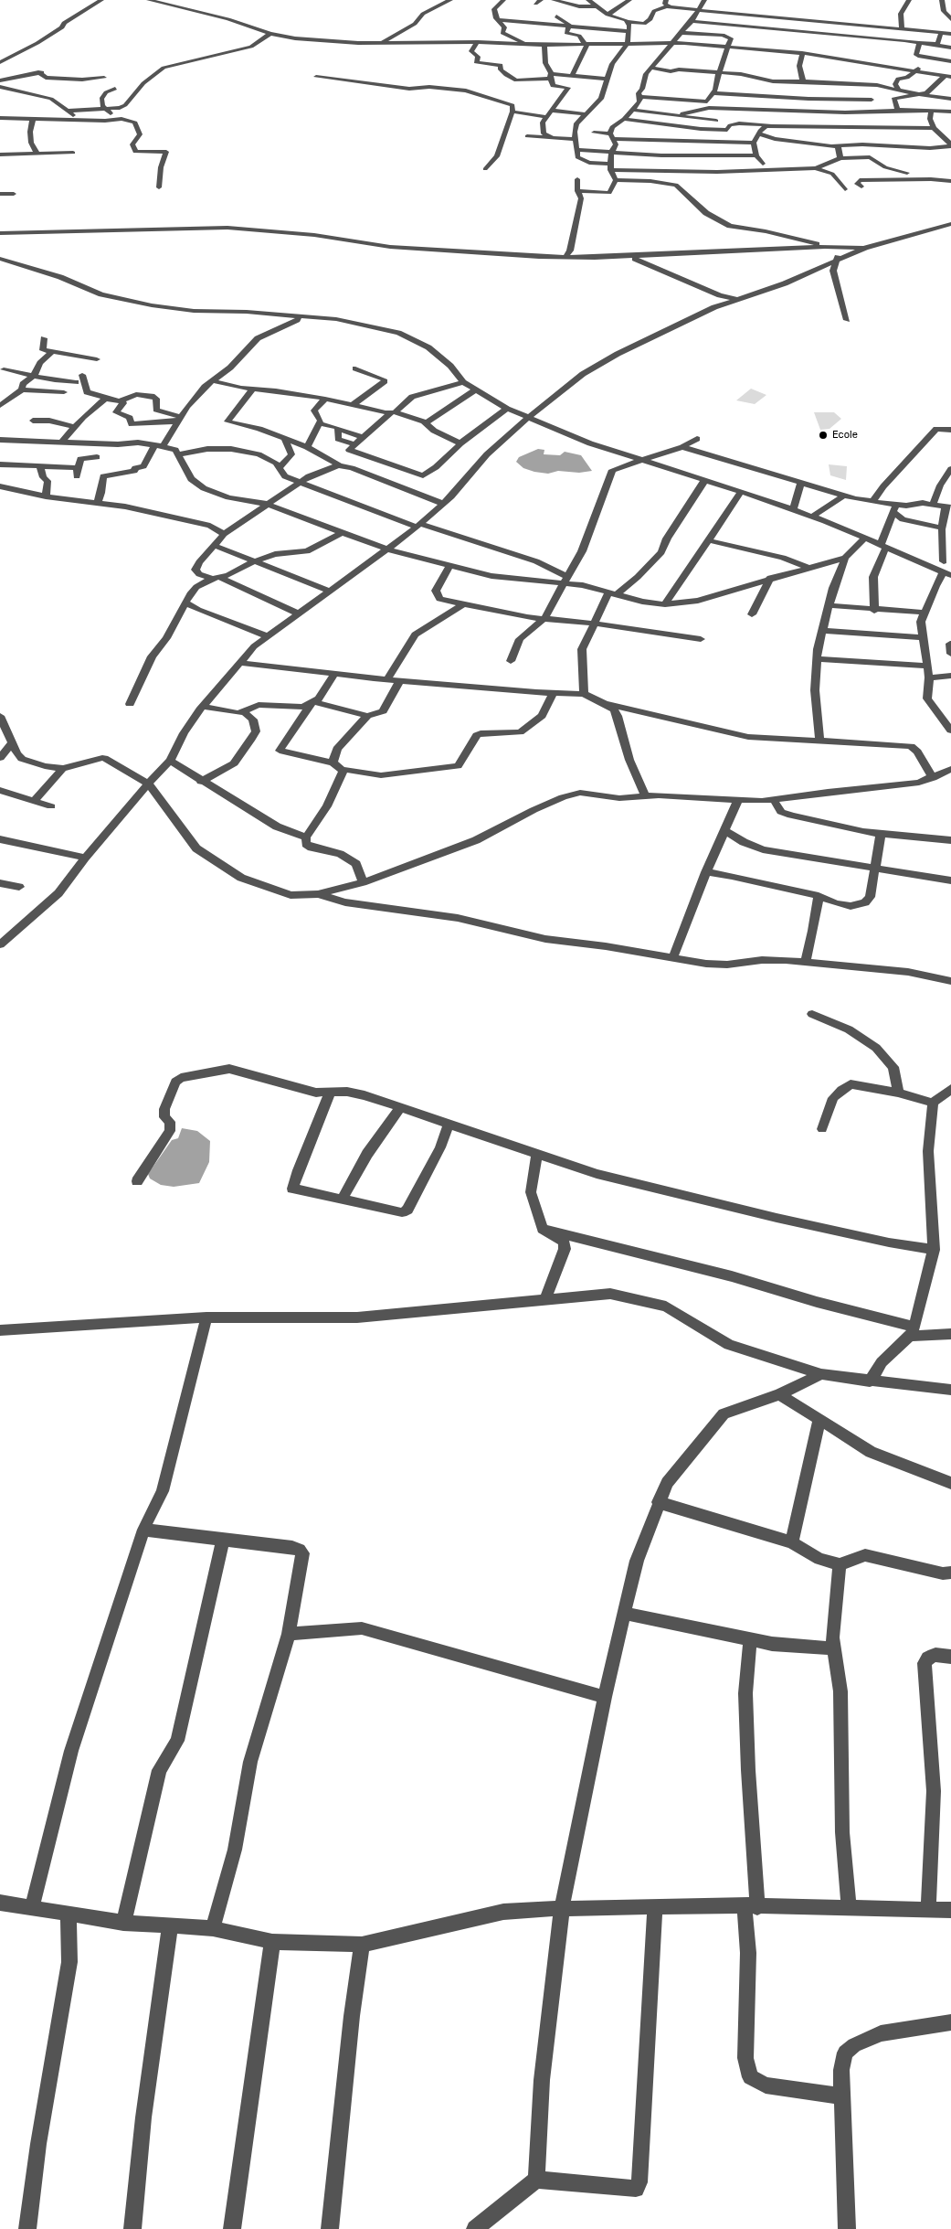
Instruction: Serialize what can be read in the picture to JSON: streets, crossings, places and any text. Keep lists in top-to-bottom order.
{
  "places": ["Ecole"]
}
